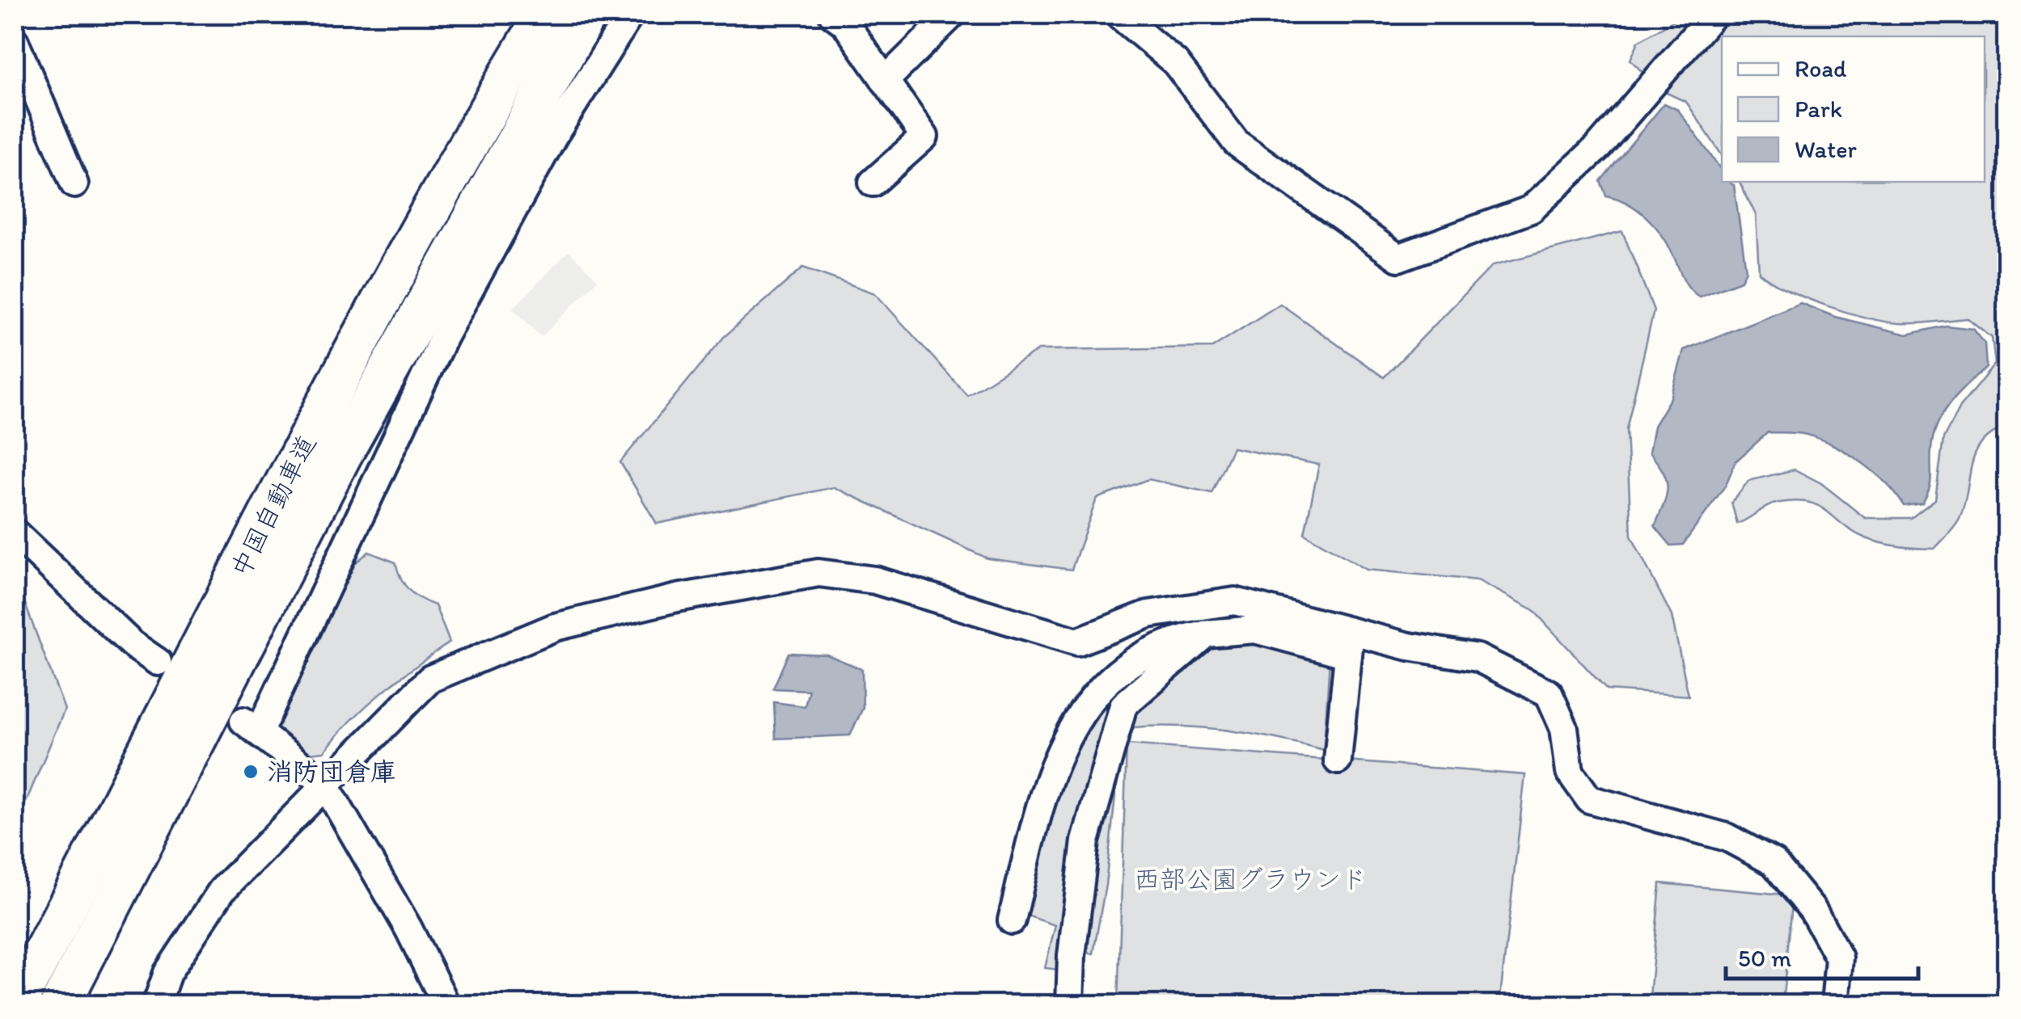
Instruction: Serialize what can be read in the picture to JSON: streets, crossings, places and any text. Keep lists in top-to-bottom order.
{
  "streets": {
    "highway": ["中国自動車道"]
  },
  "parks": ["西部公園グラウンド"],
  "places": ["消防団倉庫"],
  "legend": ["Road", "Park", "Water"],
  "scale_bar": "50 m"
}
